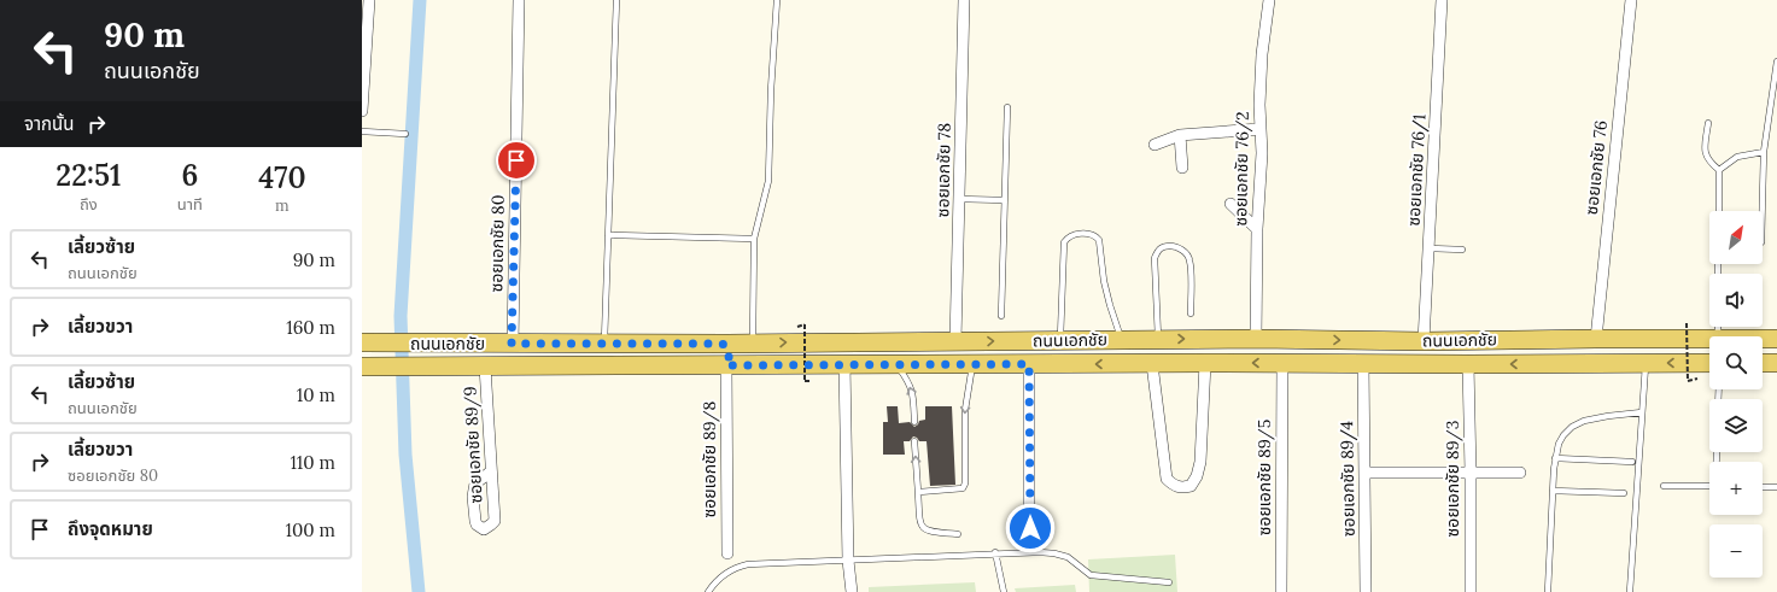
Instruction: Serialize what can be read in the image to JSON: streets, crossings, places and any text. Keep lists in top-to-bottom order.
{
  "streets": {
    "main road": ["ถนนเอกชัย"],
    "street": [
      "ซอยเอกชัย 76",
      "ซอยเอกชัย 76/2",
      "ซอยเอกชัย 78",
      "ซอยเอกชัย 76/1",
      "ซอยเอกชัย 80",
      "ซอยเอกชัย 89/9",
      "ซอยเอกชัย 89/8",
      "ซอยเอกชัย 89/5",
      "ซอยเอกชัย 89/4",
      "ซอยเอกชัย 89/3"
    ]
  },
  "crossings": [
    ["ซอยเอกชัย 76", "ถนนเอกชัย"],
    ["ซอยเอกชัย 76/2", "ถนนเอกชัย"],
    ["ซอยเอกชัย 78", "ถนนเอกชัย"],
    ["ซอยเอกชัย 76/1", "ถนนเอกชัย"],
    ["ซอยเอกชัย 80", "ถนนเอกชัย"],
    ["ถนนเอกชัย", "ซอยเอกชัย 89/9"],
    ["ถนนเอกชัย", "ซอยเอกชัย 89/8"],
    ["ถนนเอกชัย", "ซอยเอกชัย 89/5"],
    ["ถนนเอกชัย", "ซอยเอกชัย 89/4"],
    ["ถนนเอกชัย", "ซอยเอกชัย 89/3"]
  ],
  "north": "top right",
  "page": {
    "turn": ["90 m", "ถนนเอกชัย"],
    "then": "จากนั้น",
    "eta": [
      "22:51",
      "ถึง",
      "6",
      "นาที",
      "470",
      "m"
    ],
    "map_buttons": ["+", "−"],
    "list": [
      {
        "name": "เลี้ยวซ้าย",
        "note": "ถนนเอกชัย",
        "value": "90 m"
      },
      {
        "name": "เลี้ยวขวา",
        "value": "160 m"
      },
      {
        "name": "เลี้ยวซ้าย",
        "note": "ถนนเอกชัย",
        "value": "10 m"
      },
      {
        "name": "เลี้ยวขวา",
        "note": "ซอยเอกชัย 80",
        "value": "110 m"
      },
      {
        "name": "ถึงจุดหมาย",
        "value": "100 m"
      }
    ]
  }
}
